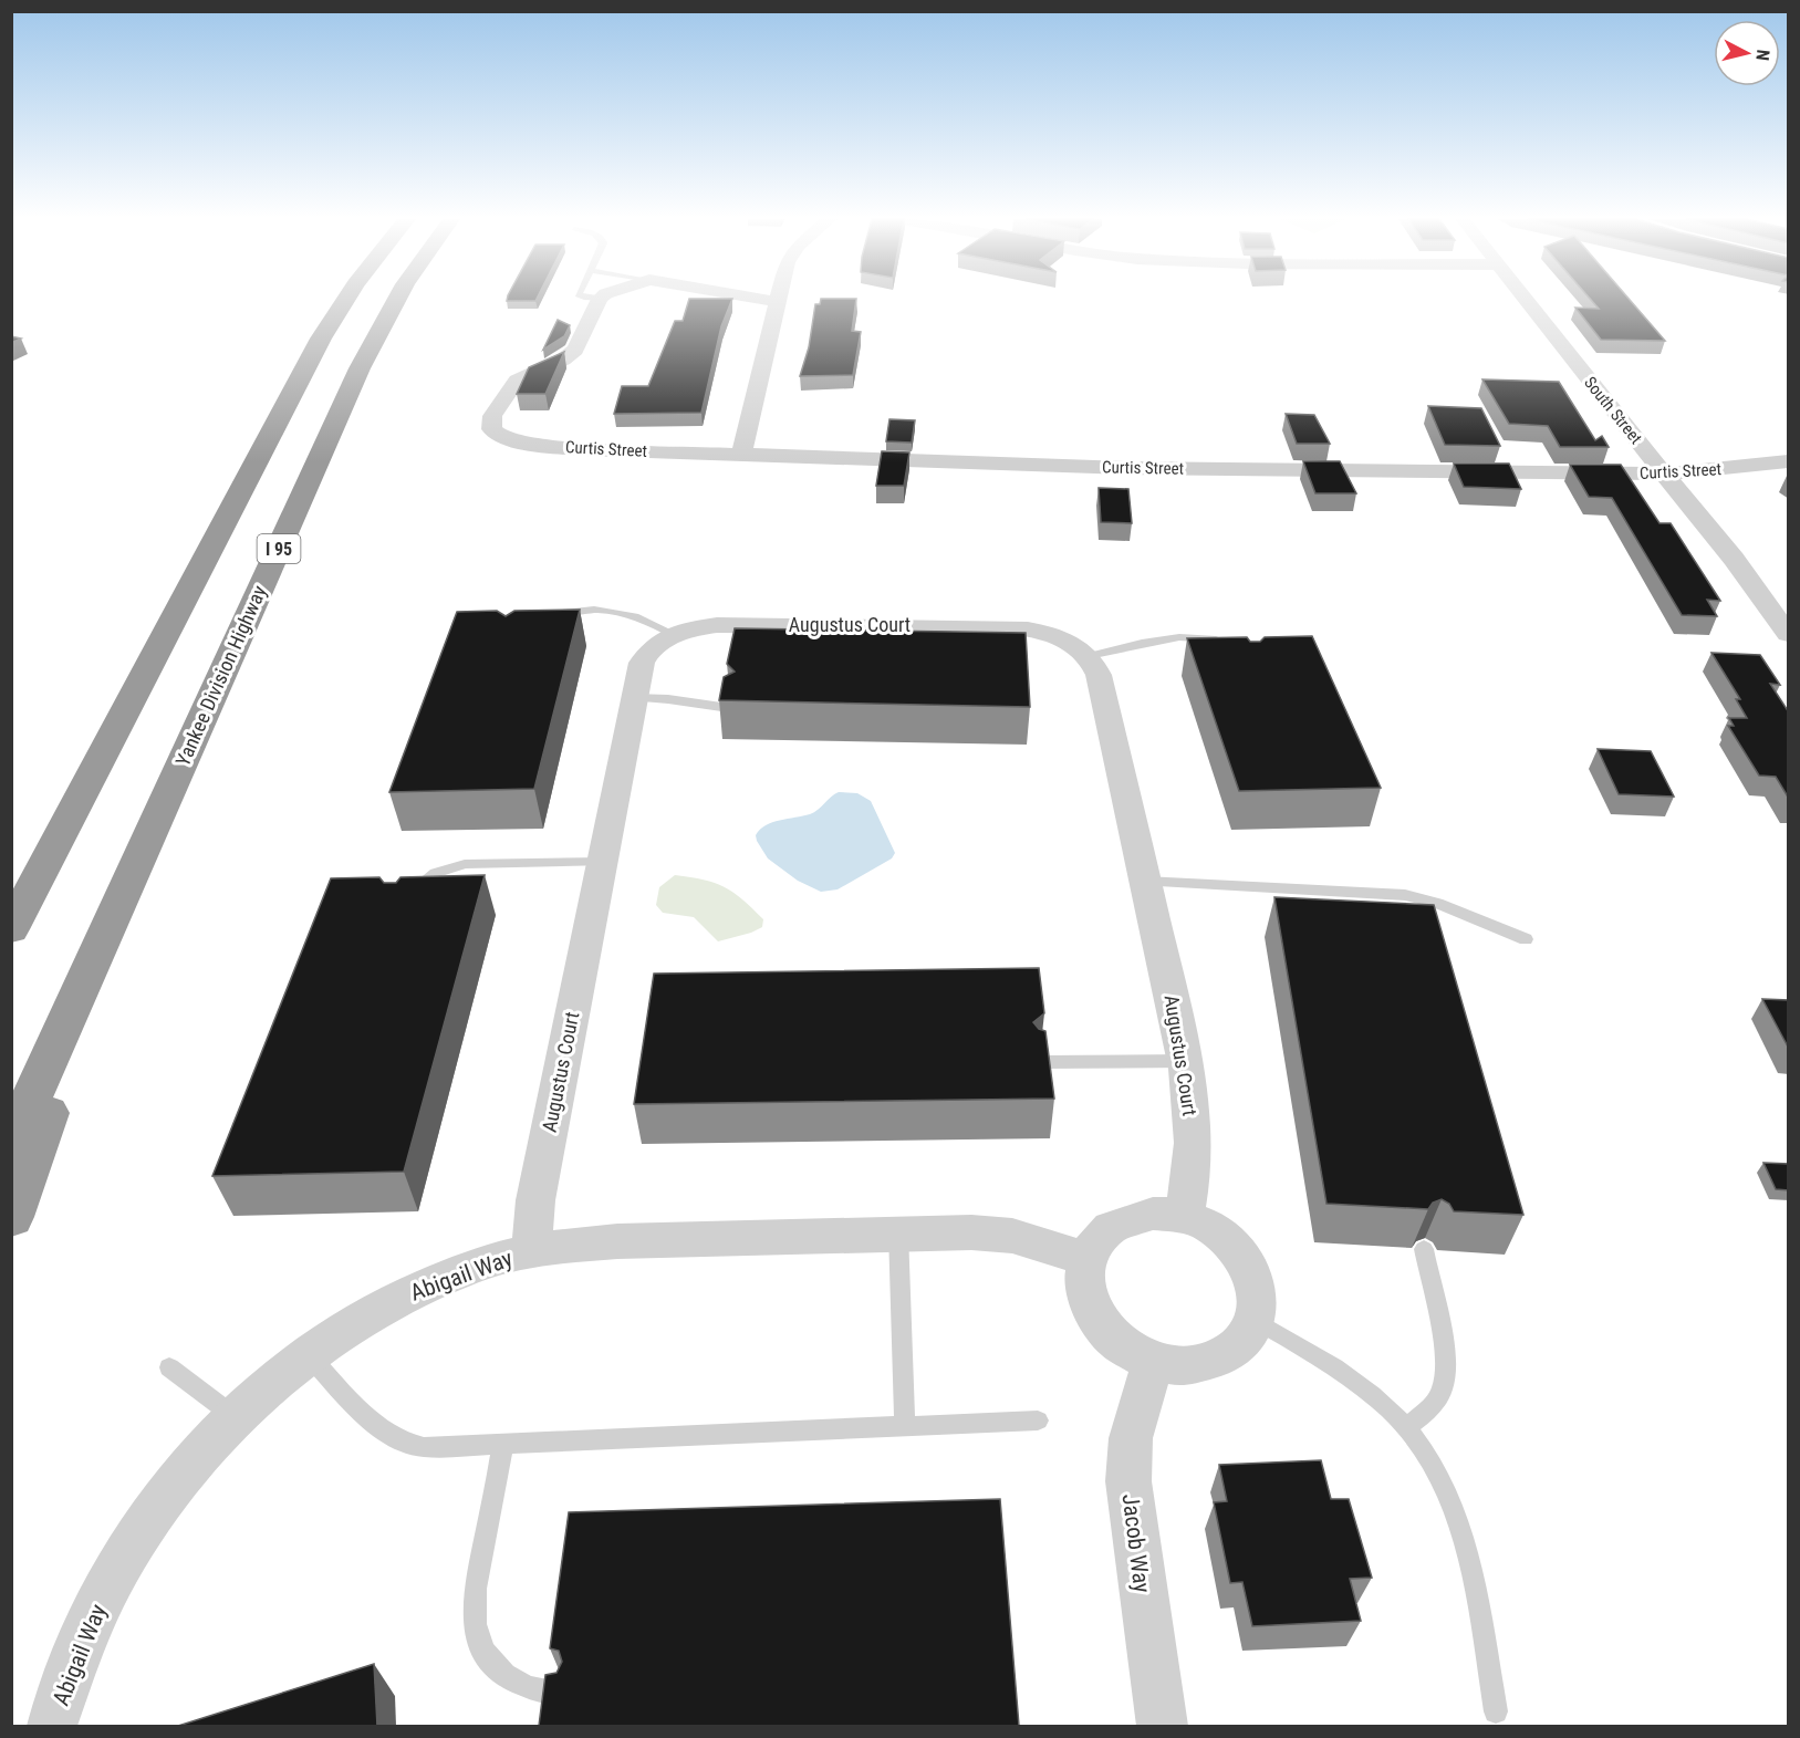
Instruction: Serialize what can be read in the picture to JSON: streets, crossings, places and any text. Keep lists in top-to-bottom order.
{
  "streets": {
    "highway": ["I 95", "Yankee Division Highway"],
    "street": [
      "South Street",
      "Curtis Street",
      "Augustus Court",
      "Abigail Way",
      "Jacob Way"
    ]
  },
  "crossings": [
    ["South Street", "Curtis Street"],
    ["Augustus Court", "Abigail Way"],
    ["Augustus Court", "Jacob Way"],
    ["Abigail Way", "Jacob Way"]
  ],
  "north": "right"
}
